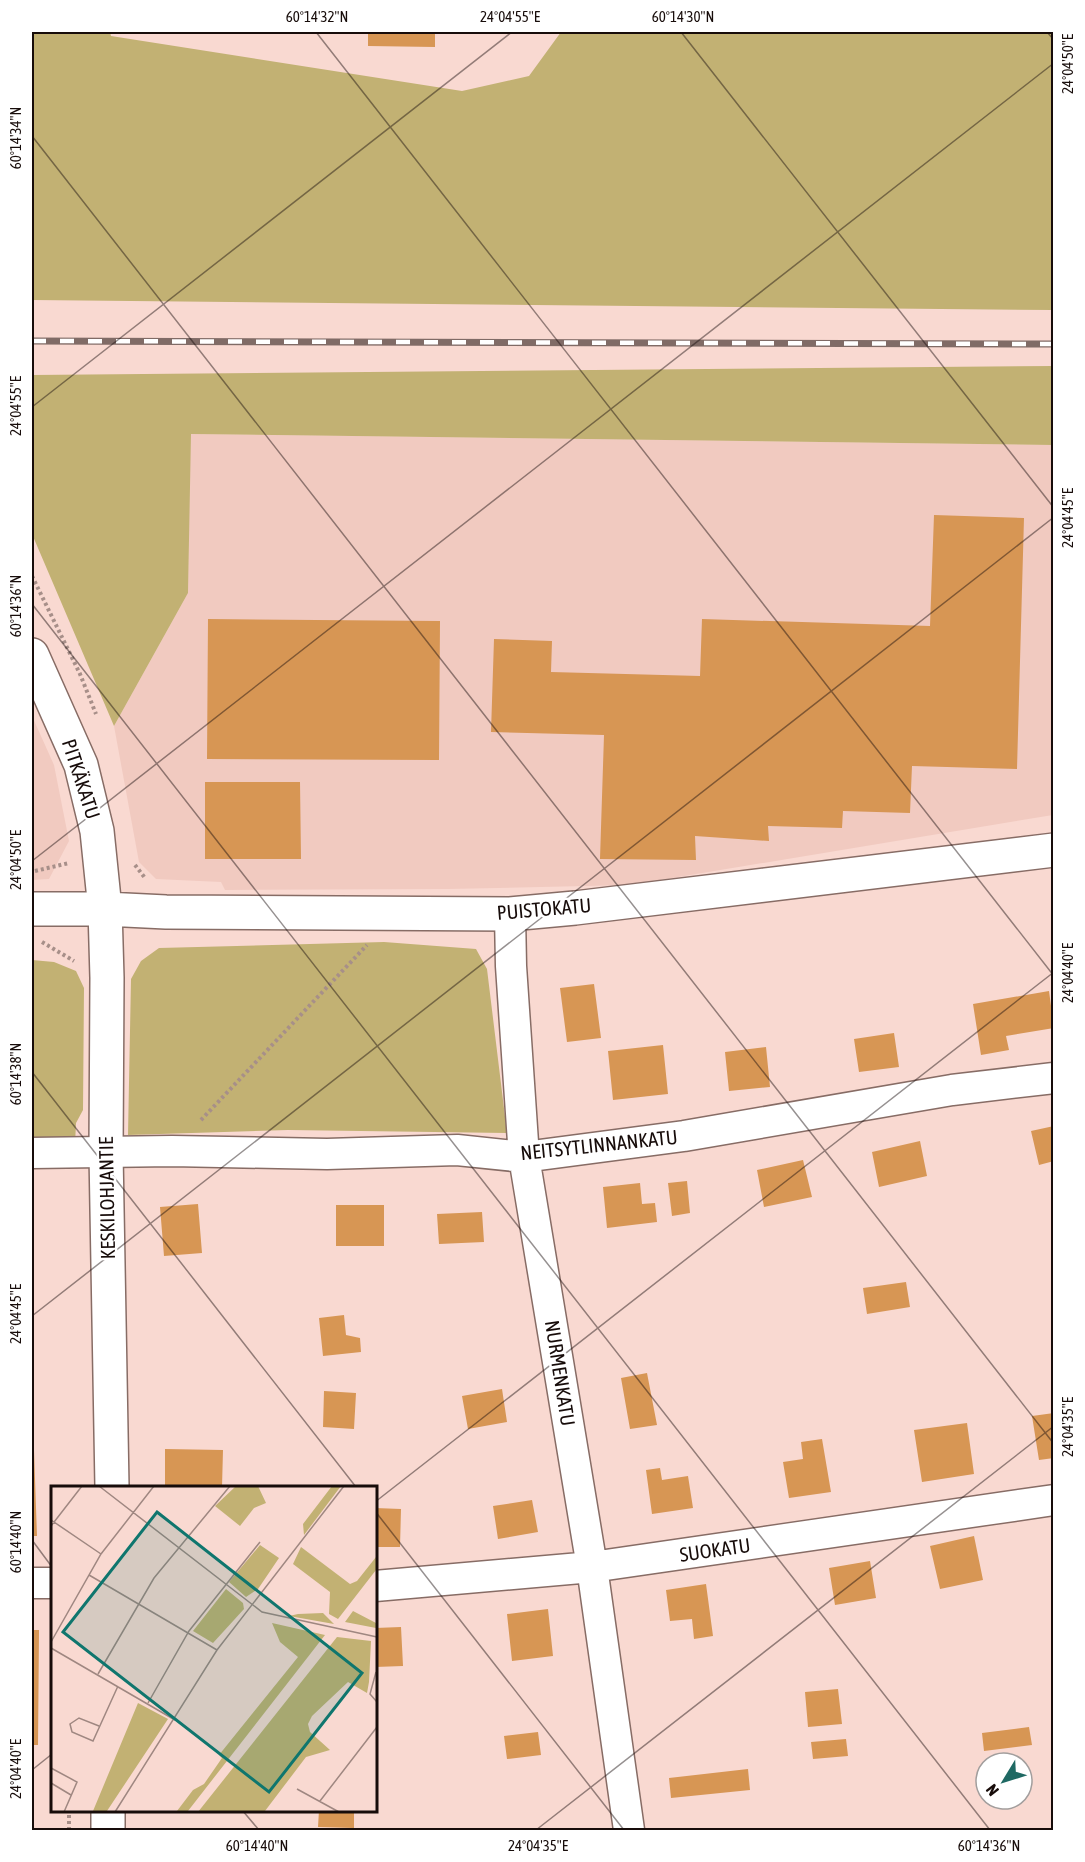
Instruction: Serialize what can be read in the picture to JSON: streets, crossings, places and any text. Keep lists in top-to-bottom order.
{
  "streets": {
    "street": [
      "PITKÄKATU",
      "PUISTOKATU",
      "NEITSYTLINNANKATU",
      "KESKILOHJANTIE",
      "NURMENKATU",
      "SUOKATU"
    ]
  },
  "crossings": [
    ["PITKÄKATU", "PUISTOKATU"],
    ["PITKÄKATU", "KESKILOHJANTIE"],
    ["PUISTOKATU", "KESKILOHJANTIE"],
    ["PUISTOKATU", "NURMENKATU"],
    ["NEITSYTLINNANKATU", "KESKILOHJANTIE"],
    ["NEITSYTLINNANKATU", "NURMENKATU"],
    ["NURMENKATU", "SUOKATU"]
  ],
  "north": "bottom left",
  "coordinates": [
    "60°14'32\"N",
    "24°04'55\"E",
    "60°14'30\"N",
    "24°04'50\"E",
    "60°14'34\"N",
    "24°04'45\"E",
    "60°14'36\"N",
    "24°04'40\"E",
    "60°14'38\"N",
    "24°04'35\"E",
    "60°14'40\"N"
  ]
}
